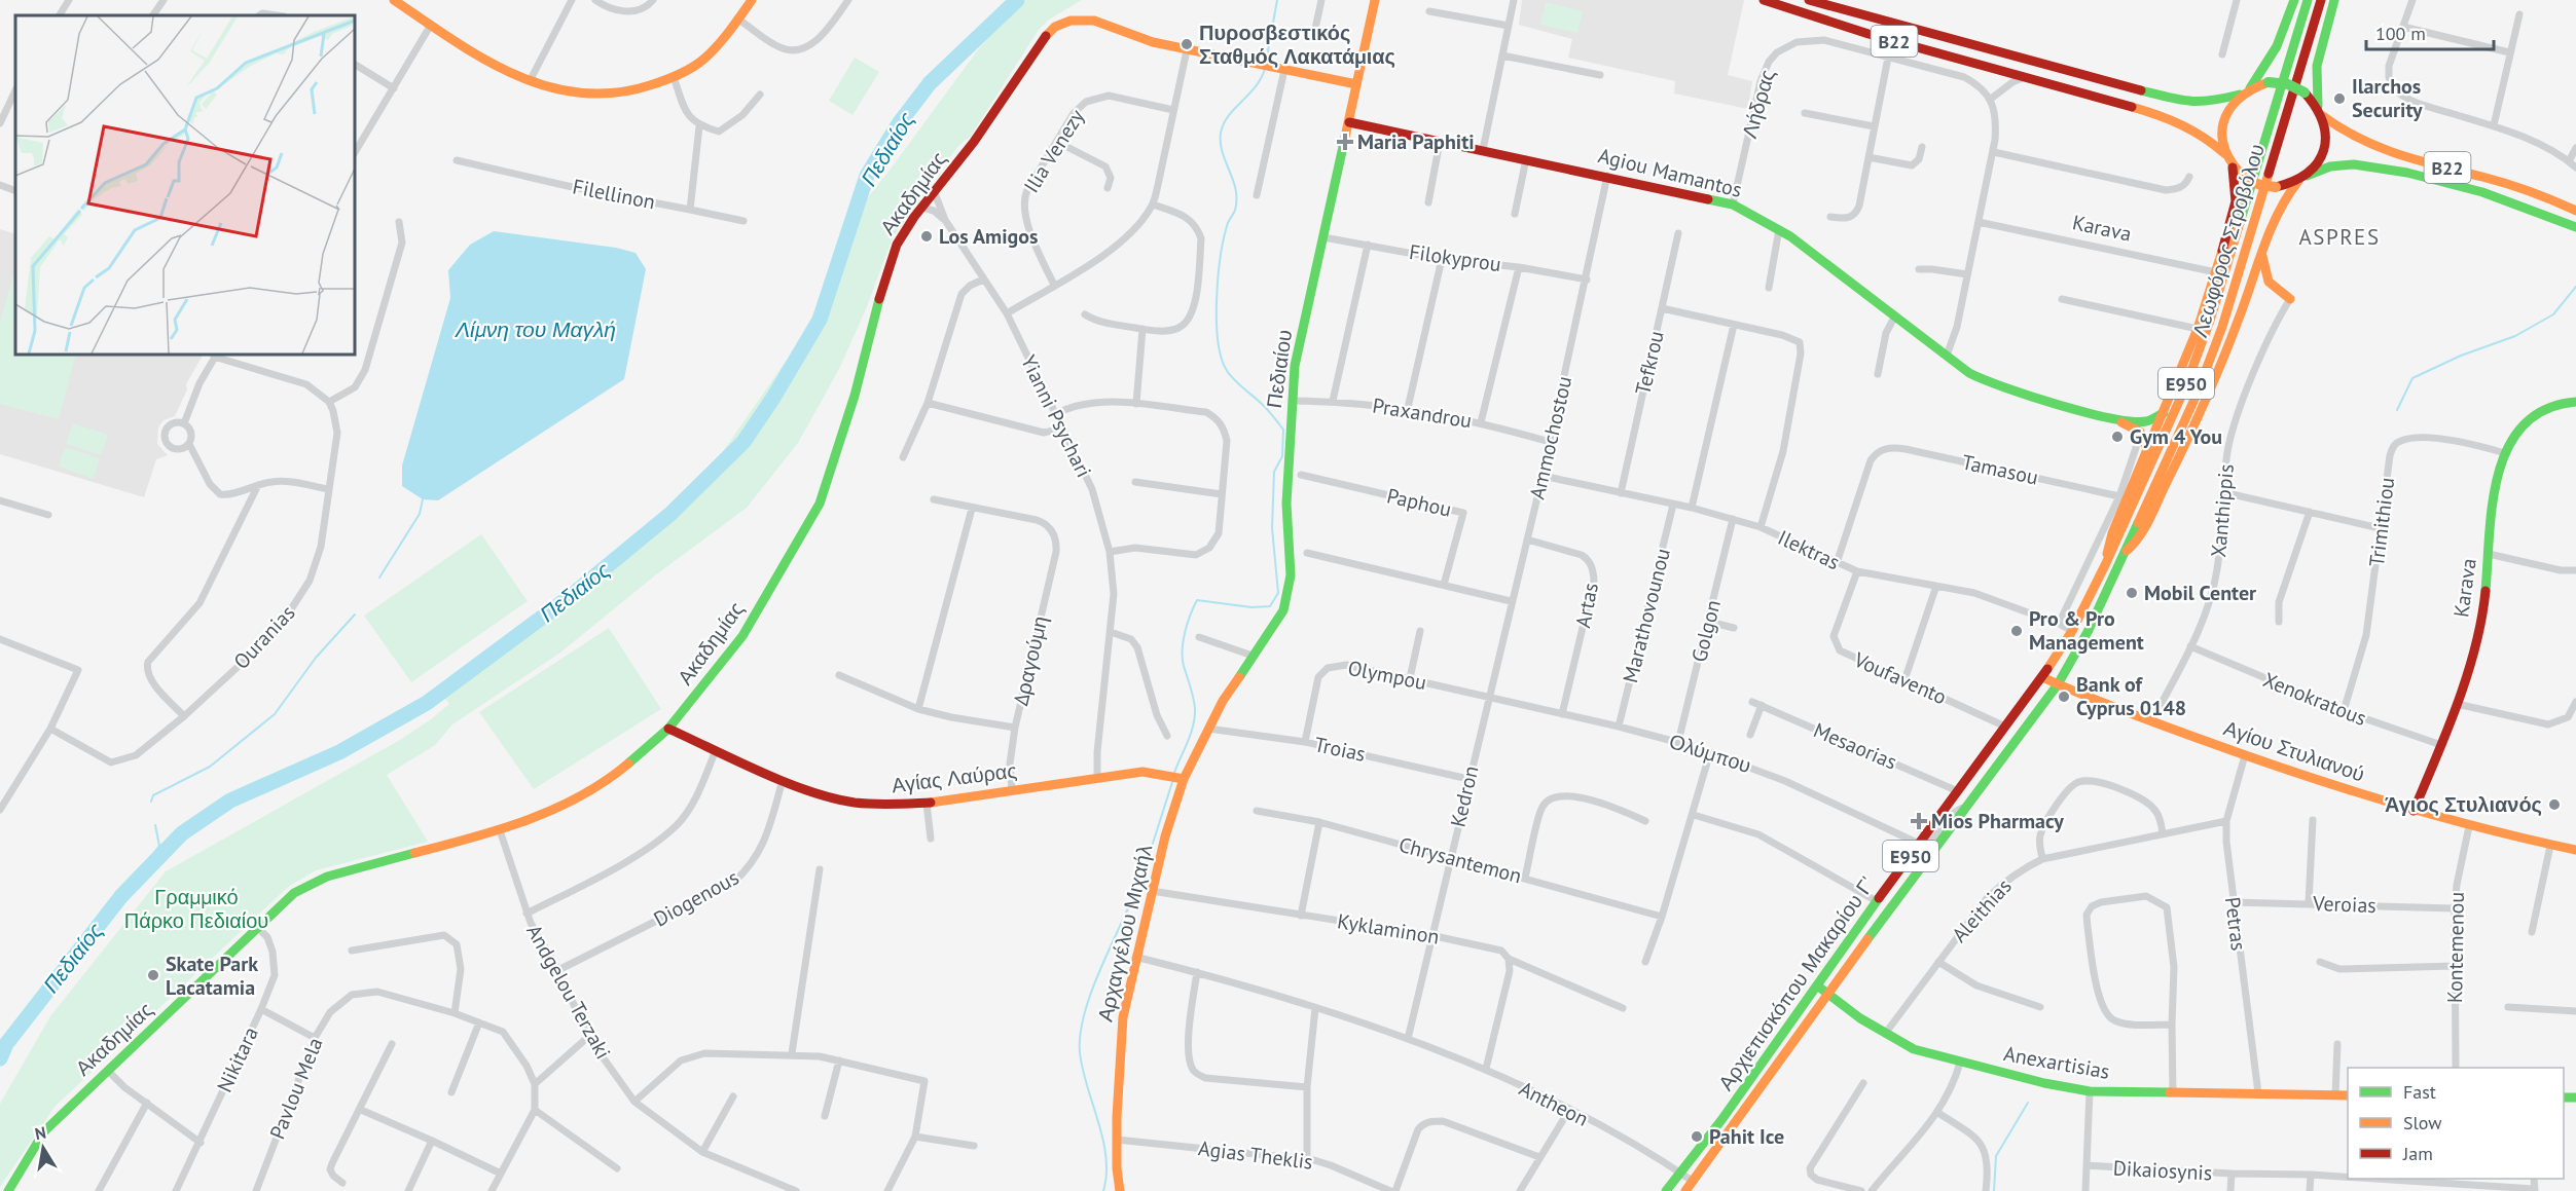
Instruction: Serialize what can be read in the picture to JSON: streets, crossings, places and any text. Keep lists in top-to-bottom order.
{
  "streets": {
    "street": [
      "B22",
      "Λήδρας",
      "Ilia Venezy",
      "Agiou Mamantos",
      "Ακαδημίας",
      "Filellinon",
      "Karava",
      "Λεωφόρος Στροβόλου",
      "Filokyprou",
      "Tefkrou",
      "Πεδιαίου",
      "E950",
      "Praxandrou",
      "Yianni Psychari",
      "Ammochostou",
      "Tamasou",
      "Paphou",
      "Xanthippis",
      "Trimithiou",
      "Ilektras",
      "Artas",
      "Marathovounou",
      "Golgon",
      "Ouranias",
      "Δραγούμη",
      "Olympou",
      "Voufavento",
      "Xenokratous",
      "Mesaorias",
      "Troias",
      "Αγίου Στυλιανού",
      "Ολύμπου",
      "Αγίας Λαύρας",
      "Kedron",
      "Chrysantemon",
      "Diogenous",
      "Veroias",
      "Aleithias",
      "Petras",
      "Kyklaminon",
      "Αρχαγγέλου Μιχαήλ",
      "Kontemenou",
      "Αρχιεπισκόπου Μακαρίου Γ'",
      "Andgelou Terzaki",
      "Nikitara",
      "Anexartisias",
      "Pavlou Mela",
      "Antheon",
      "Agias Theklis",
      "Dikaiosynis"
    ]
  },
  "crossings": [
    ["B22", "E950"],
    ["Λήδρας", "Agiou Mamantos"],
    ["Agiou Mamantos", "Πεδιαίου"],
    ["Agiou Mamantos", "E950"],
    ["Agiou Mamantos", "Ammochostou"],
    ["Ακαδημίας", "Πεδιαίου"],
    ["Ακαδημίας", "Yianni Psychari"],
    ["Ακαδημίας", "Αγίας Λαύρας"],
    ["Ακαδημίας", "Andgelou Terzaki"],
    ["Ακαδημίας", "Nikitara"],
    ["Karava", "E950"],
    ["Karava", "Trimithiou"],
    ["Karava", "Xenokratous"],
    ["Karava", "Αγίου Στυλιανού"],
    ["Λεωφόρος Στροβόλου", "E950"],
    ["Λεωφόρος Στροβόλου", "Ilektras"],
    ["Λεωφόρος Στροβόλου", "Αγίου Στυλιανού"],
    ["Λεωφόρος Στροβόλου", "Αρχιεπισκόπου Μακαρίου Γ'"],
    ["Filokyprou", "Πεδιαίου"],
    ["Filokyprou", "Ammochostou"],
    ["Tefkrou", "Ilektras"],
    ["Πεδιαίου", "Praxandrou"],
    ["Πεδιαίου", "Troias"],
    ["Πεδιαίου", "Αρχαγγέλου Μιχαήλ"],
    ["Praxandrou", "Ammochostou"],
    ["Yianni Psychari", "Αγίας Λαύρας"],
    ["Ammochostou", "Ilektras"],
    ["Ammochostou", "Artas"],
    ["Ammochostou", "Olympou"],
    ["Ammochostou", "Ολύμπου"],
    ["Ammochostou", "Kedron"],
    ["Tamasou", "Ilektras"],
    ["Xanthippis", "Xenokratous"],
    ["Xanthippis", "Αγίου Στυλιανού"],
    ["Trimithiou", "Xenokratous"],
    ["Ilektras", "Marathovounou"],
    ["Ilektras", "Golgon"],
    ["Ilektras", "Voufavento"],
    ["Artas", "Ολύμπου"],
    ["Marathovounou", "Ολύμπου"],
    ["Golgon", "Ολύμπου"],
    ["Δραγούμη", "Αγίας Λαύρας"],
    ["Olympou", "Troias"],
    ["Olympou", "Ολύμπου"],
    ["Olympou", "Kedron"],
    ["Voufavento", "Αρχιεπισκόπου Μακαρίου Γ'"],
    ["Mesaorias", "Αρχιεπισκόπου Μακαρίου Γ'"],
    ["Troias", "Kedron"],
    ["Troias", "Αρχαγγέλου Μιχαήλ"],
    ["Αγίου Στυλιανού", "Petras"],
    ["Αγίου Στυλιανού", "Kontemenou"],
    ["Αγίου Στυλιανού", "Αρχιεπισκόπου Μακαρίου Γ'"],
    ["Ολύμπου", "Kedron"],
    ["Ολύμπου", "Αρχιεπισκόπου Μακαρίου Γ'"],
    ["Αγίας Λαύρας", "Diogenous"],
    ["Αγίας Λαύρας", "Αρχαγγέλου Μιχαήλ"],
    ["Kedron", "Chrysantemon"],
    ["Kedron", "Kyklaminon"],
    ["Kedron", "Antheon"],
    ["Diogenous", "Andgelou Terzaki"],
    ["Veroias", "Petras"],
    ["Veroias", "Kontemenou"],
    ["Aleithias", "Petras"],
    ["Aleithias", "Anexartisias"],
    ["Petras", "Anexartisias"],
    ["Kyklaminon", "Αρχαγγέλου Μιχαήλ"],
    ["Αρχαγγέλου Μιχαήλ", "Agias Theklis"],
    ["Αρχιεπισκόπου Μακαρίου Γ'", "Anexartisias"],
    ["Αρχιεπισκόπου Μακαρίου Γ'", "Antheon"]
  ],
  "districts": ["ASPRES"],
  "water": ["Πεδιαίος", "Λίμνη του Μαγλή"],
  "parks": ["Γραμμικό Πάρκο Πεδιαίου"],
  "places": {
    "other": [
      "Πυροσβεστικός Σταθμός Λακατάμιας",
      "Ilarchos Security",
      "Los Amigos",
      "Gym 4 You",
      "Mobil Center",
      "Pro & Pro Management",
      "Bank of Cyprus 0148",
      "Άγιος Στυλιανός",
      "Skate Park Lacatamia",
      "Pahit Ice"
    ],
    "health": ["Maria Paphiti", "Mios Pharmacy"]
  },
  "legend": ["Fast", "Slow", "Jam"],
  "scale_bar": "100 m",
  "north": "top"
}
